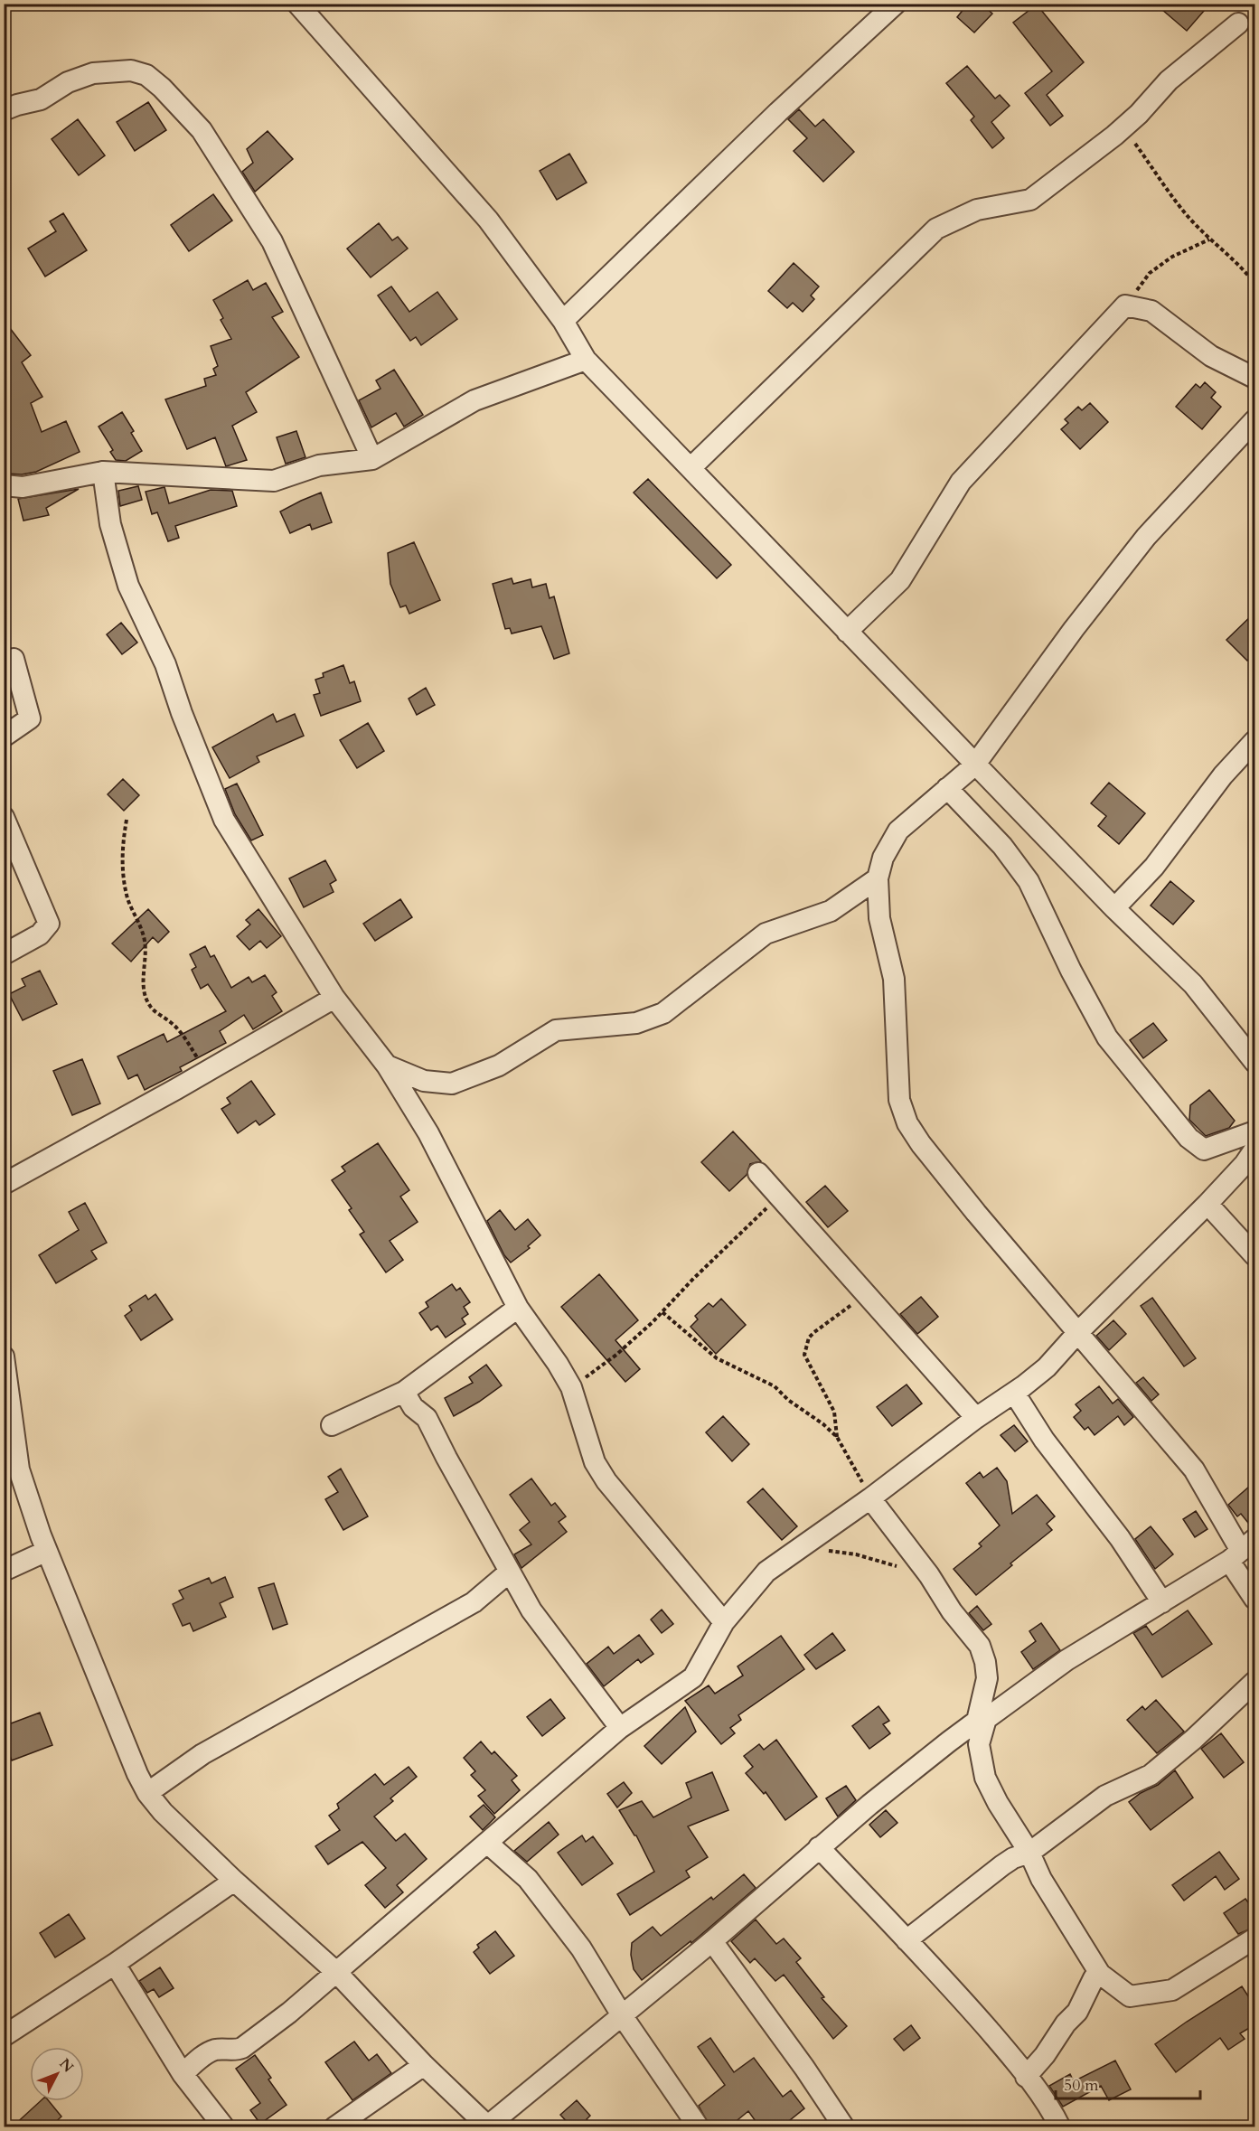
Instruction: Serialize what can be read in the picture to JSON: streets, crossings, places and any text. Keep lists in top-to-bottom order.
{
  "scale_bar": "50 m",
  "north": "top right"
}
